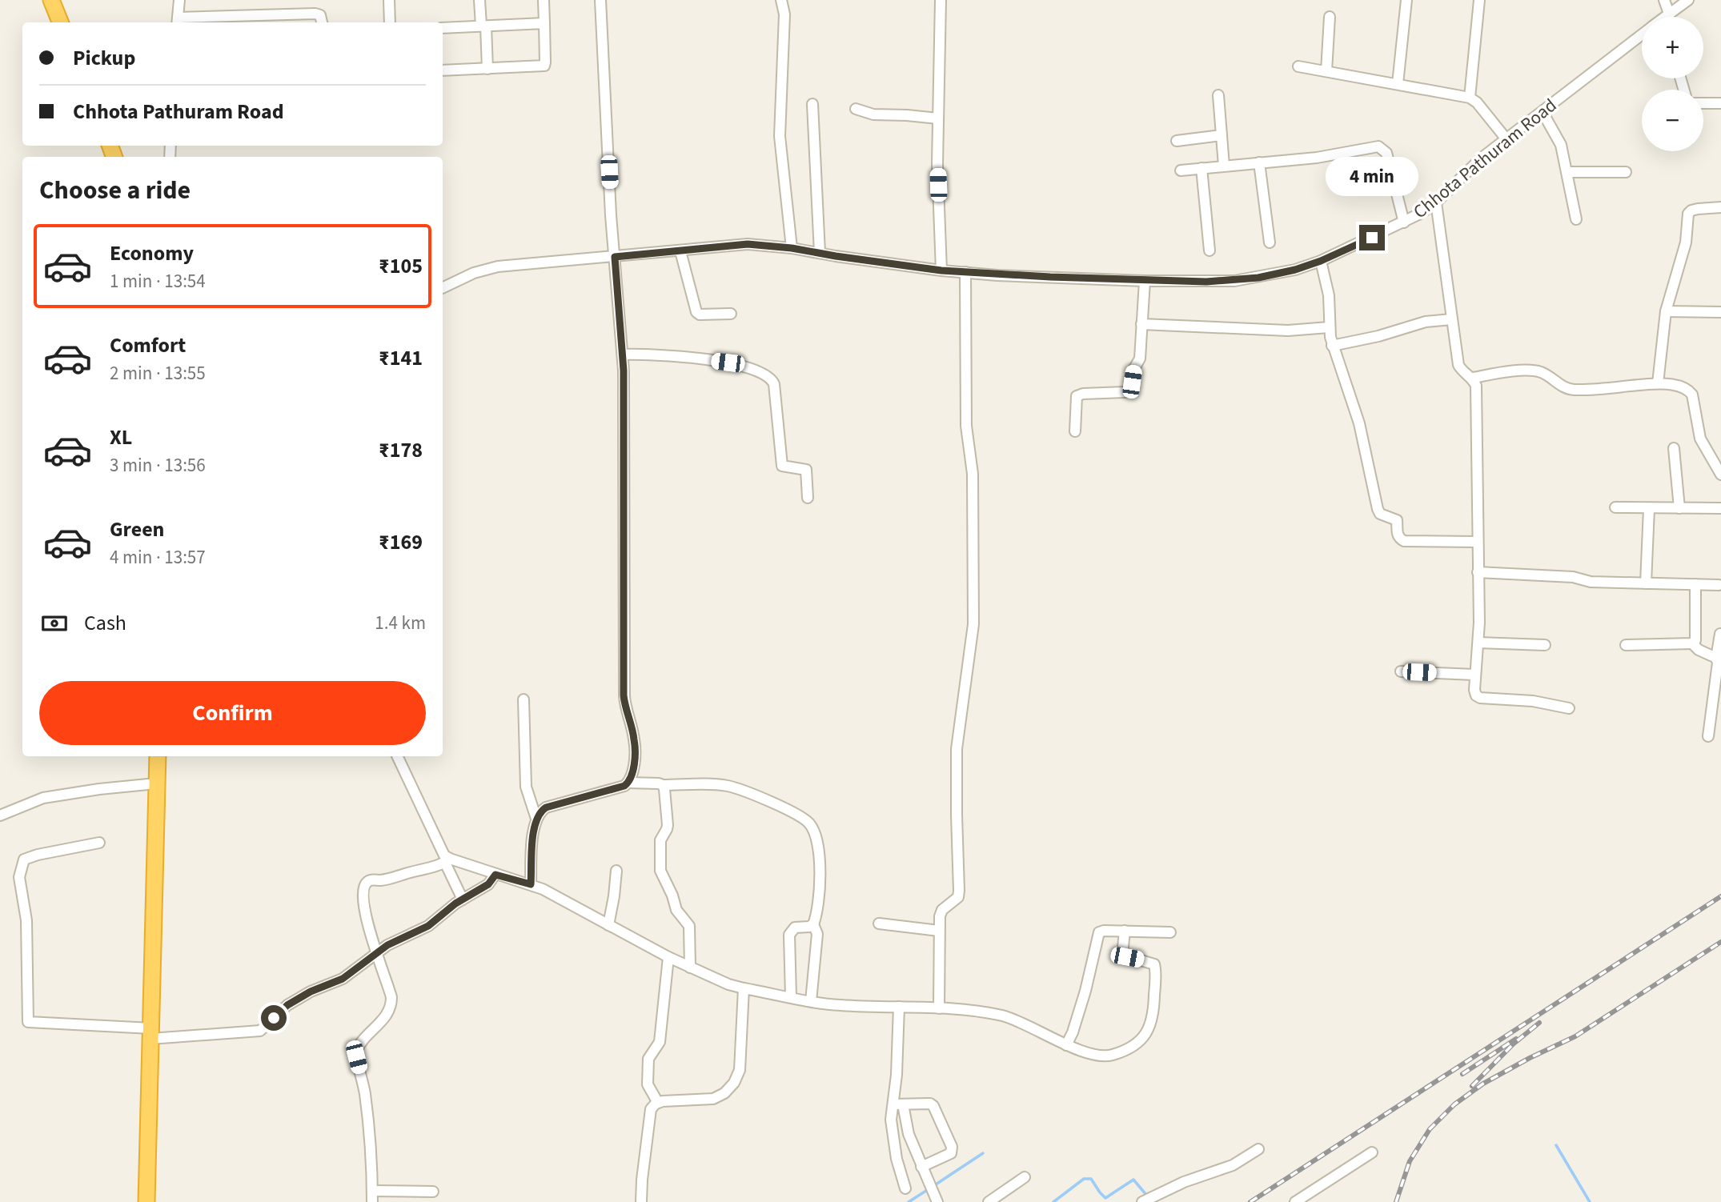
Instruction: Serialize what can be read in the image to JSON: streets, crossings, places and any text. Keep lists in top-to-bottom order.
{
  "streets": {
    "street": ["Chhota Pathuram Road"]
  },
  "page": {
    "map_buttons": ["+", "−"],
    "banner": ["Pickup", "Chhota Pathuram Road"],
    "bubble": "4 min",
    "heading": "Choose a ride",
    "list": [
      {
        "name": "Economy",
        "note": "1 min · 13:54",
        "value": "₹105"
      },
      {
        "name": "Comfort",
        "note": "2 min · 13:55",
        "value": "₹141"
      },
      {
        "name": "XL",
        "note": "3 min · 13:56",
        "value": "₹178"
      },
      {
        "name": "Green",
        "note": "4 min · 13:57",
        "value": "₹169"
      }
    ],
    "pay": ["Cash", "1.4 km"],
    "buttons": "Confirm"
  }
}
